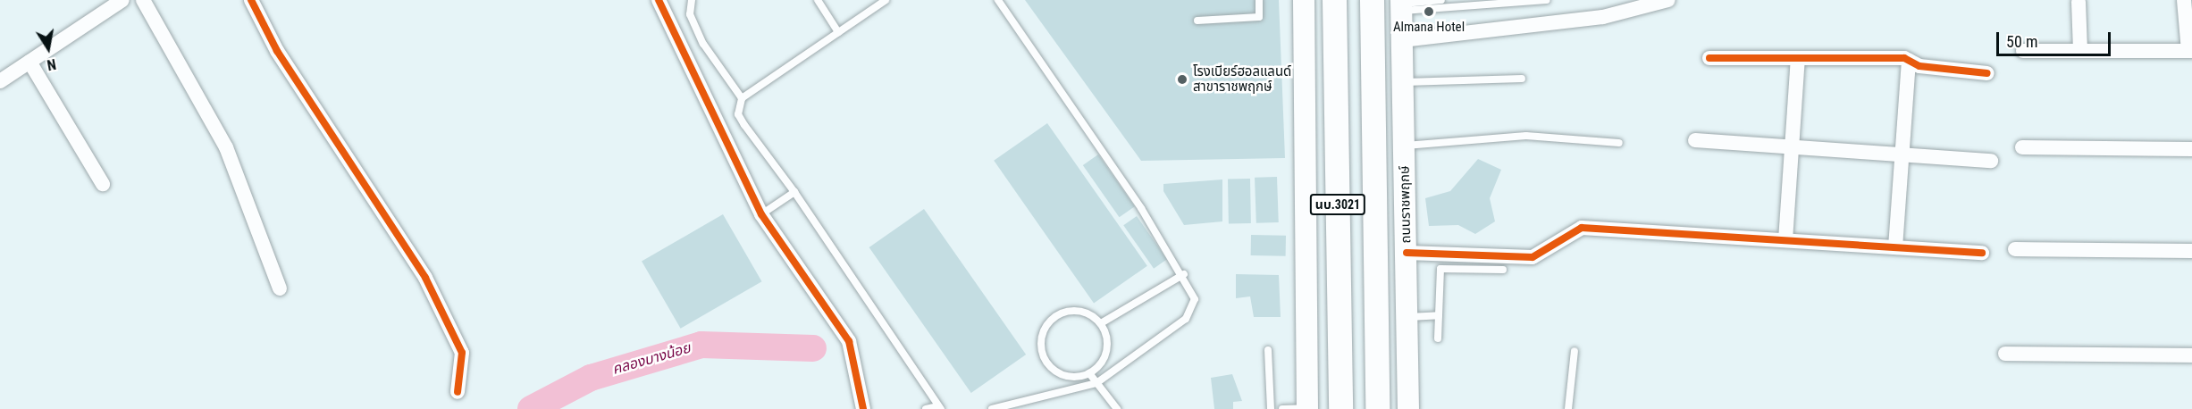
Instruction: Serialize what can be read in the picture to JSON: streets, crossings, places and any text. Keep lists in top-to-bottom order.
{
  "streets": {
    "main road": ["นบ.3021", "ถนนราชพฤกษ์"]
  },
  "water": ["คลองบางน้อย"],
  "places": ["Almana Hotel", "โรงเบียร์ฮอลแลนด์ สาขาราชพฤกษ์"],
  "scale_bar": "50 m",
  "north": "bottom"
}
